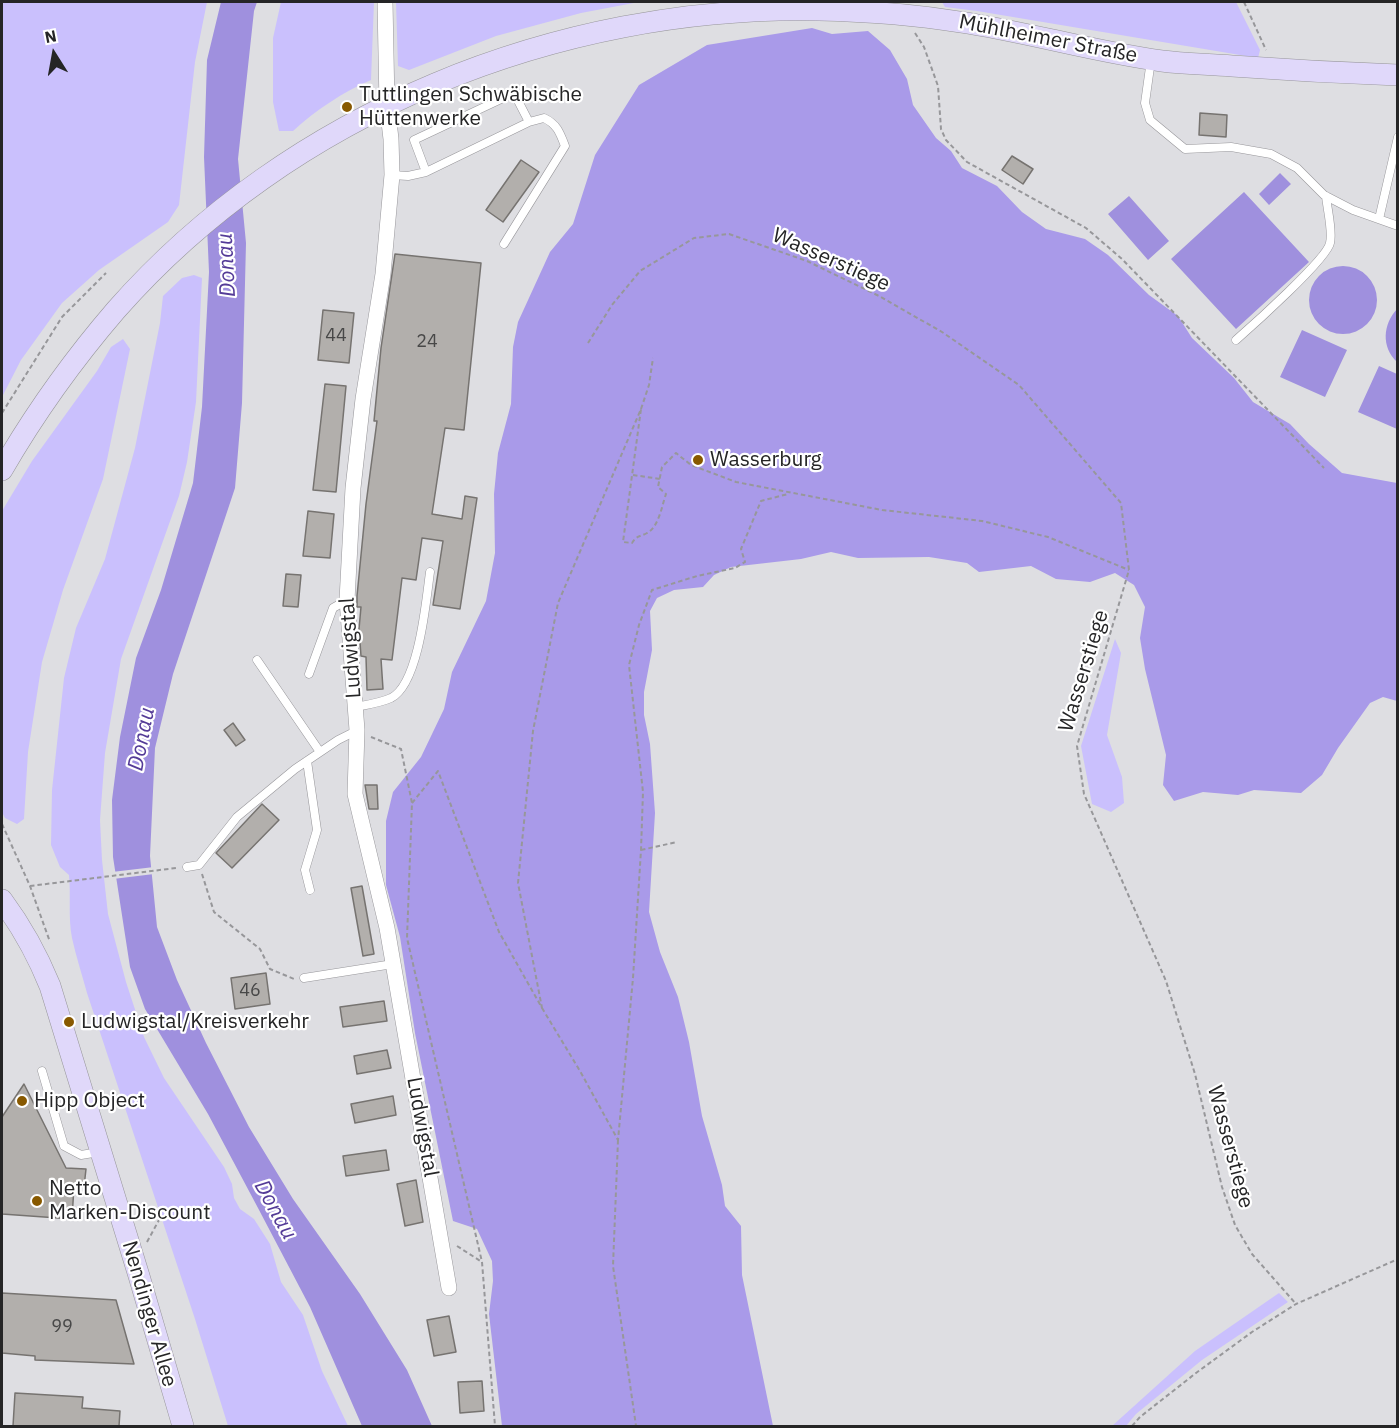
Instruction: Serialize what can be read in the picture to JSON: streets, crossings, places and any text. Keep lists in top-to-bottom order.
{
  "streets": {
    "main road": ["Mühlheimer Straße", "Nendinger Allee"],
    "street": ["Ludwigstal"],
    "path": ["Wasserstiege"]
  },
  "crossings": [
    ["Mühlheimer Straße", "Ludwigstal"]
  ],
  "water": ["Donau"],
  "places": [
    "Tuttlingen Schwäbische Hüttenwerke",
    "Wasserburg",
    "Ludwigstal/Kreisverkehr",
    "Hipp Object",
    "Netto Marken-Discount"
  ],
  "house_numbers": [
    "44",
    "24",
    "46",
    "99"
  ],
  "north": "top"
}
